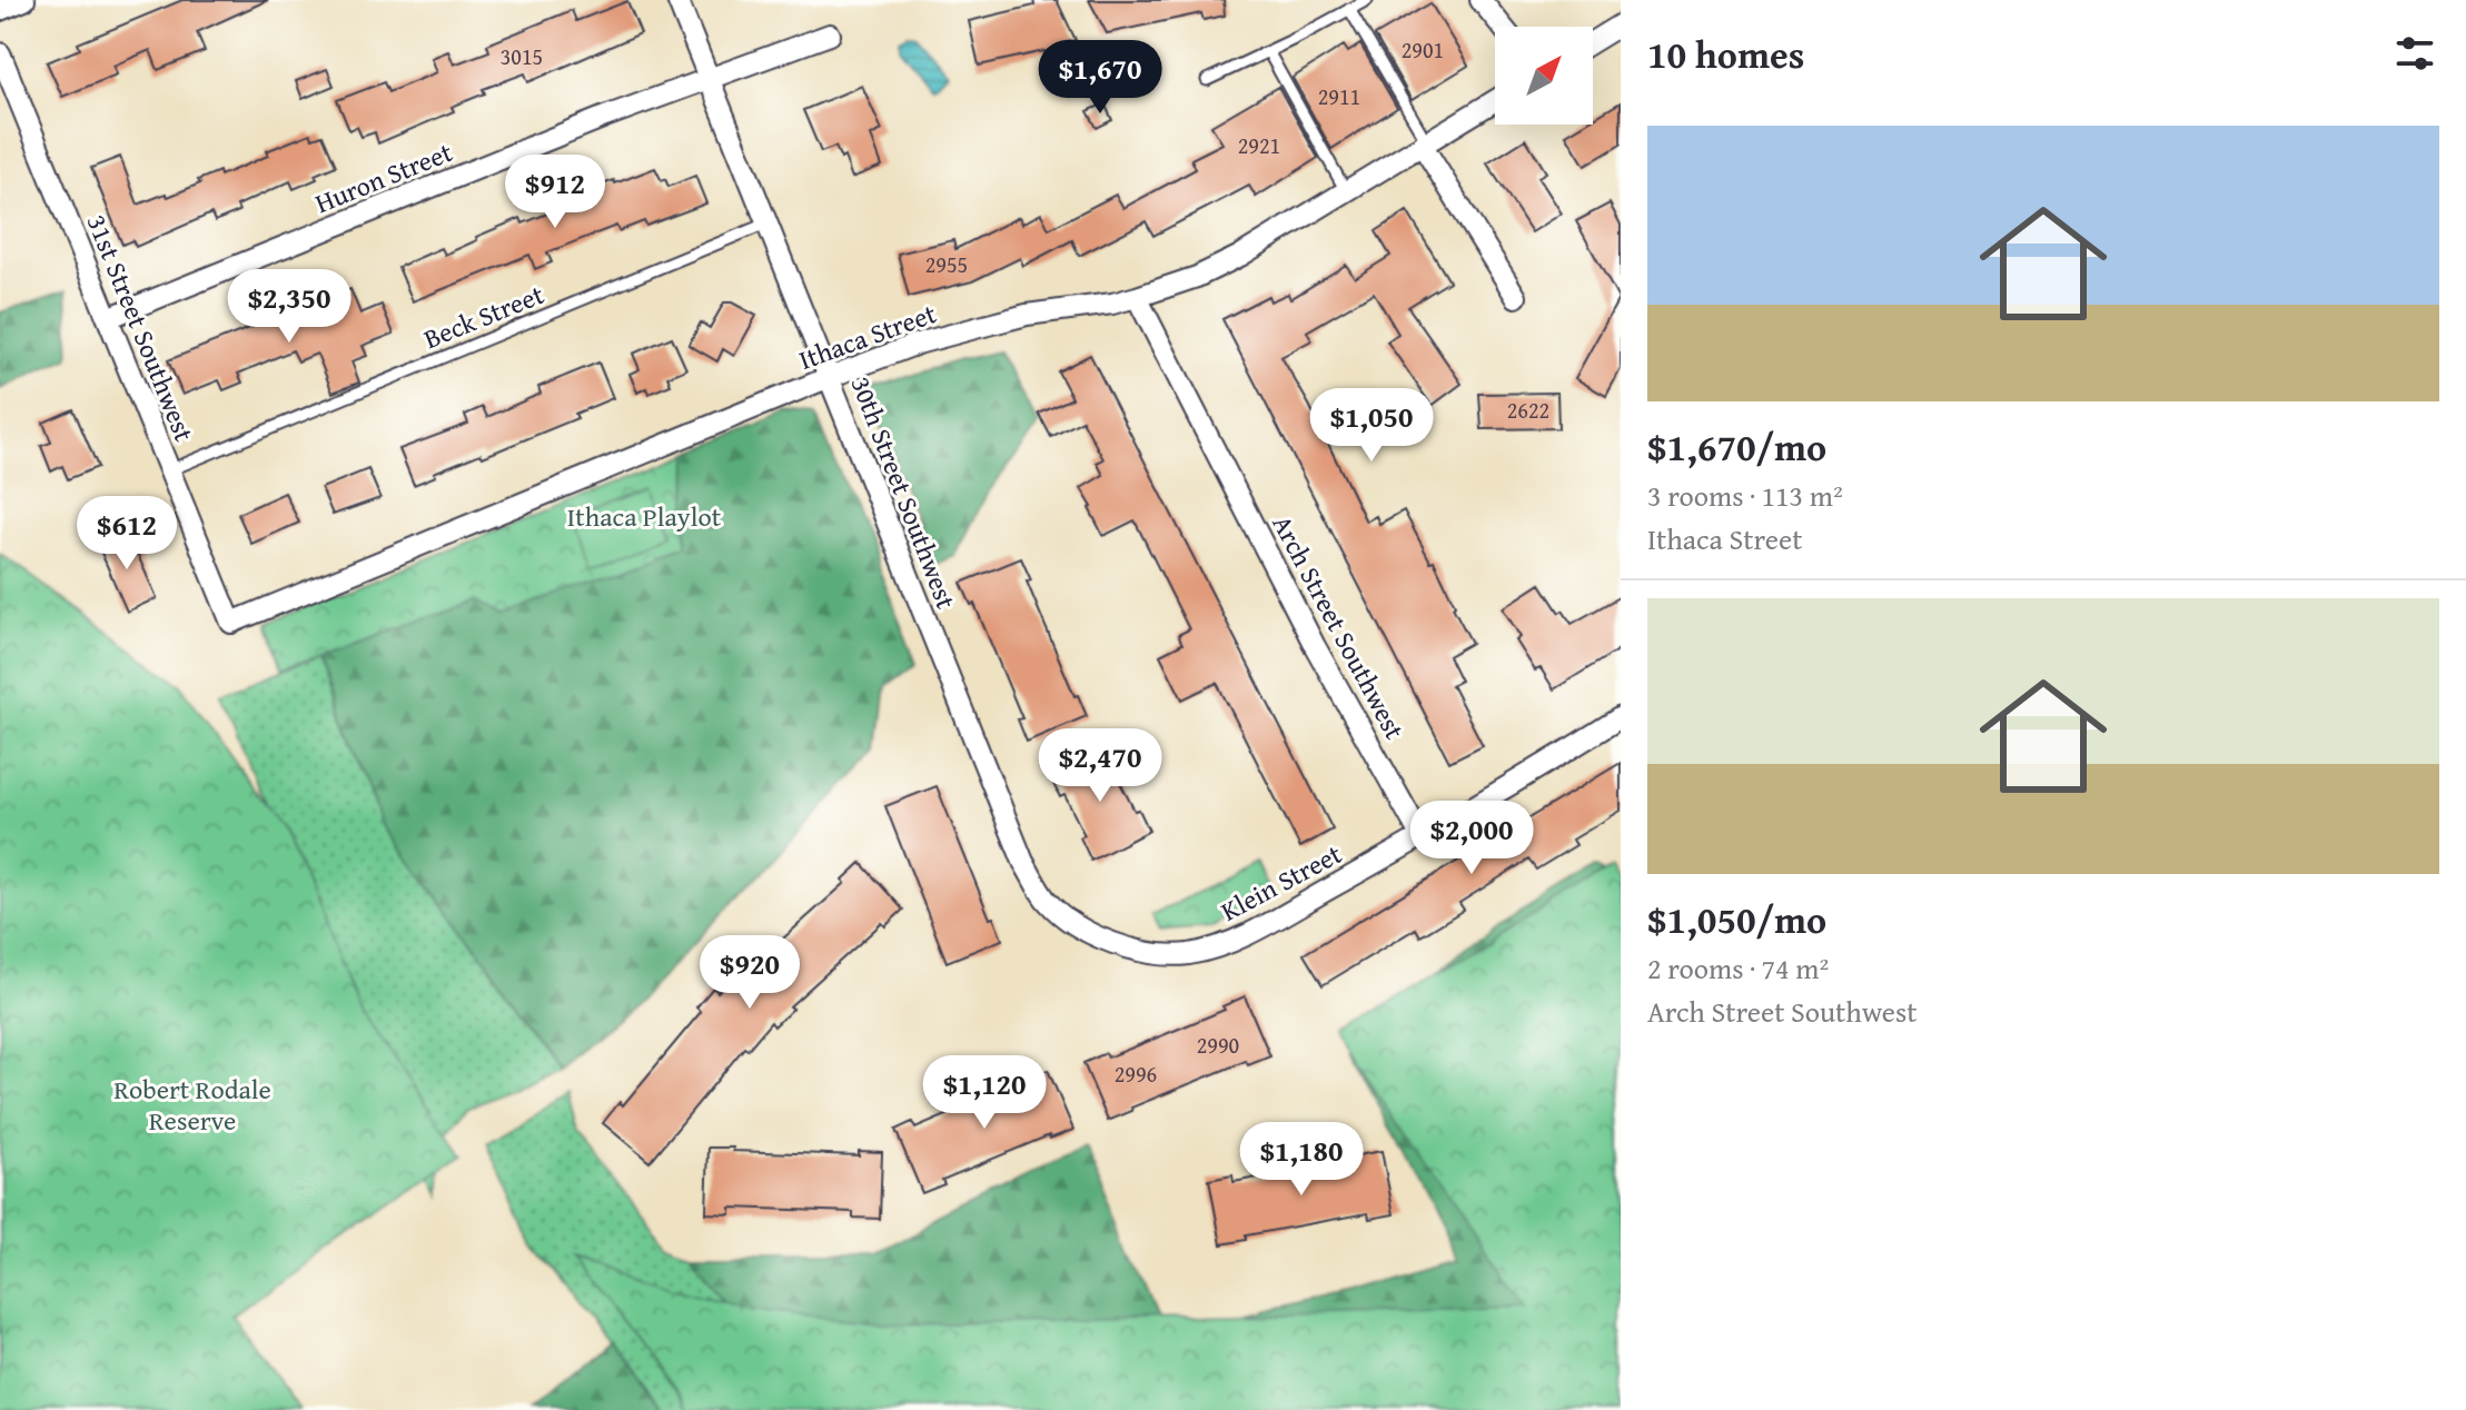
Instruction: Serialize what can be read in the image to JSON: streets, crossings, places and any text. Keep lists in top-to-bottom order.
{
  "streets": {
    "street": [
      "Huron Street",
      "31st Street Southwest",
      "Ithaca Street",
      "30th Street Southwest",
      "Arch Street Southwest",
      "Klein Street"
    ],
    "lane": ["Beck Street"]
  },
  "crossings": [
    ["Huron Street", "31st Street Southwest"],
    ["Huron Street", "30th Street Southwest"],
    ["Beck Street", "31st Street Southwest"],
    ["Beck Street", "30th Street Southwest"],
    ["31st Street Southwest", "Ithaca Street"],
    ["Ithaca Street", "30th Street Southwest"],
    ["Ithaca Street", "Arch Street Southwest"],
    ["30th Street Southwest", "Klein Street"],
    ["Arch Street Southwest", "Klein Street"]
  ],
  "parks": ["Ithaca Playlot", "Robert Rodale Reserve"],
  "house_numbers": [
    "2901",
    "3015",
    "2911",
    "2921",
    "2955",
    "2622",
    "2990",
    "2996"
  ],
  "north": "top right",
  "page": {
    "heading": "10 homes",
    "price": [
      "$1,670",
      "$912",
      "$2,350",
      "$1,050",
      "$612",
      "$2,470",
      "$2,000",
      "$920",
      "$1,120",
      "$1,180"
    ],
    "list": [
      {
        "name": "$1,670/mo",
        "note": "3 rooms · 113 m² · Ithaca Street"
      },
      {
        "name": "$1,050/mo",
        "note": "2 rooms · 74 m² · Arch Street Southwest"
      }
    ]
  }
}
